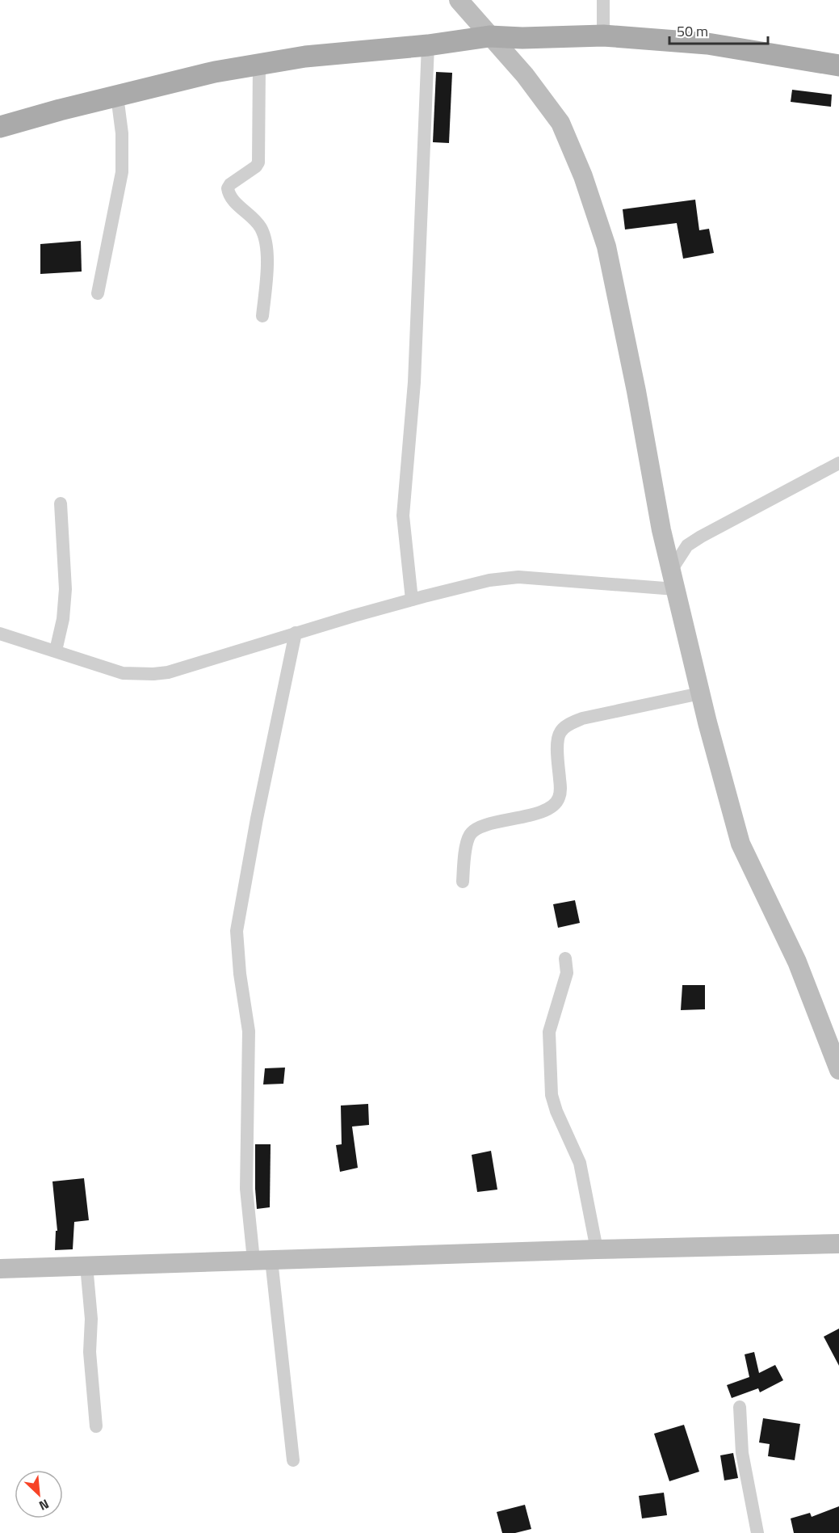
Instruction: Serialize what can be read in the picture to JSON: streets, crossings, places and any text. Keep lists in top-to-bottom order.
{
  "scale_bar": "50 m",
  "north": "bottom right"
}
